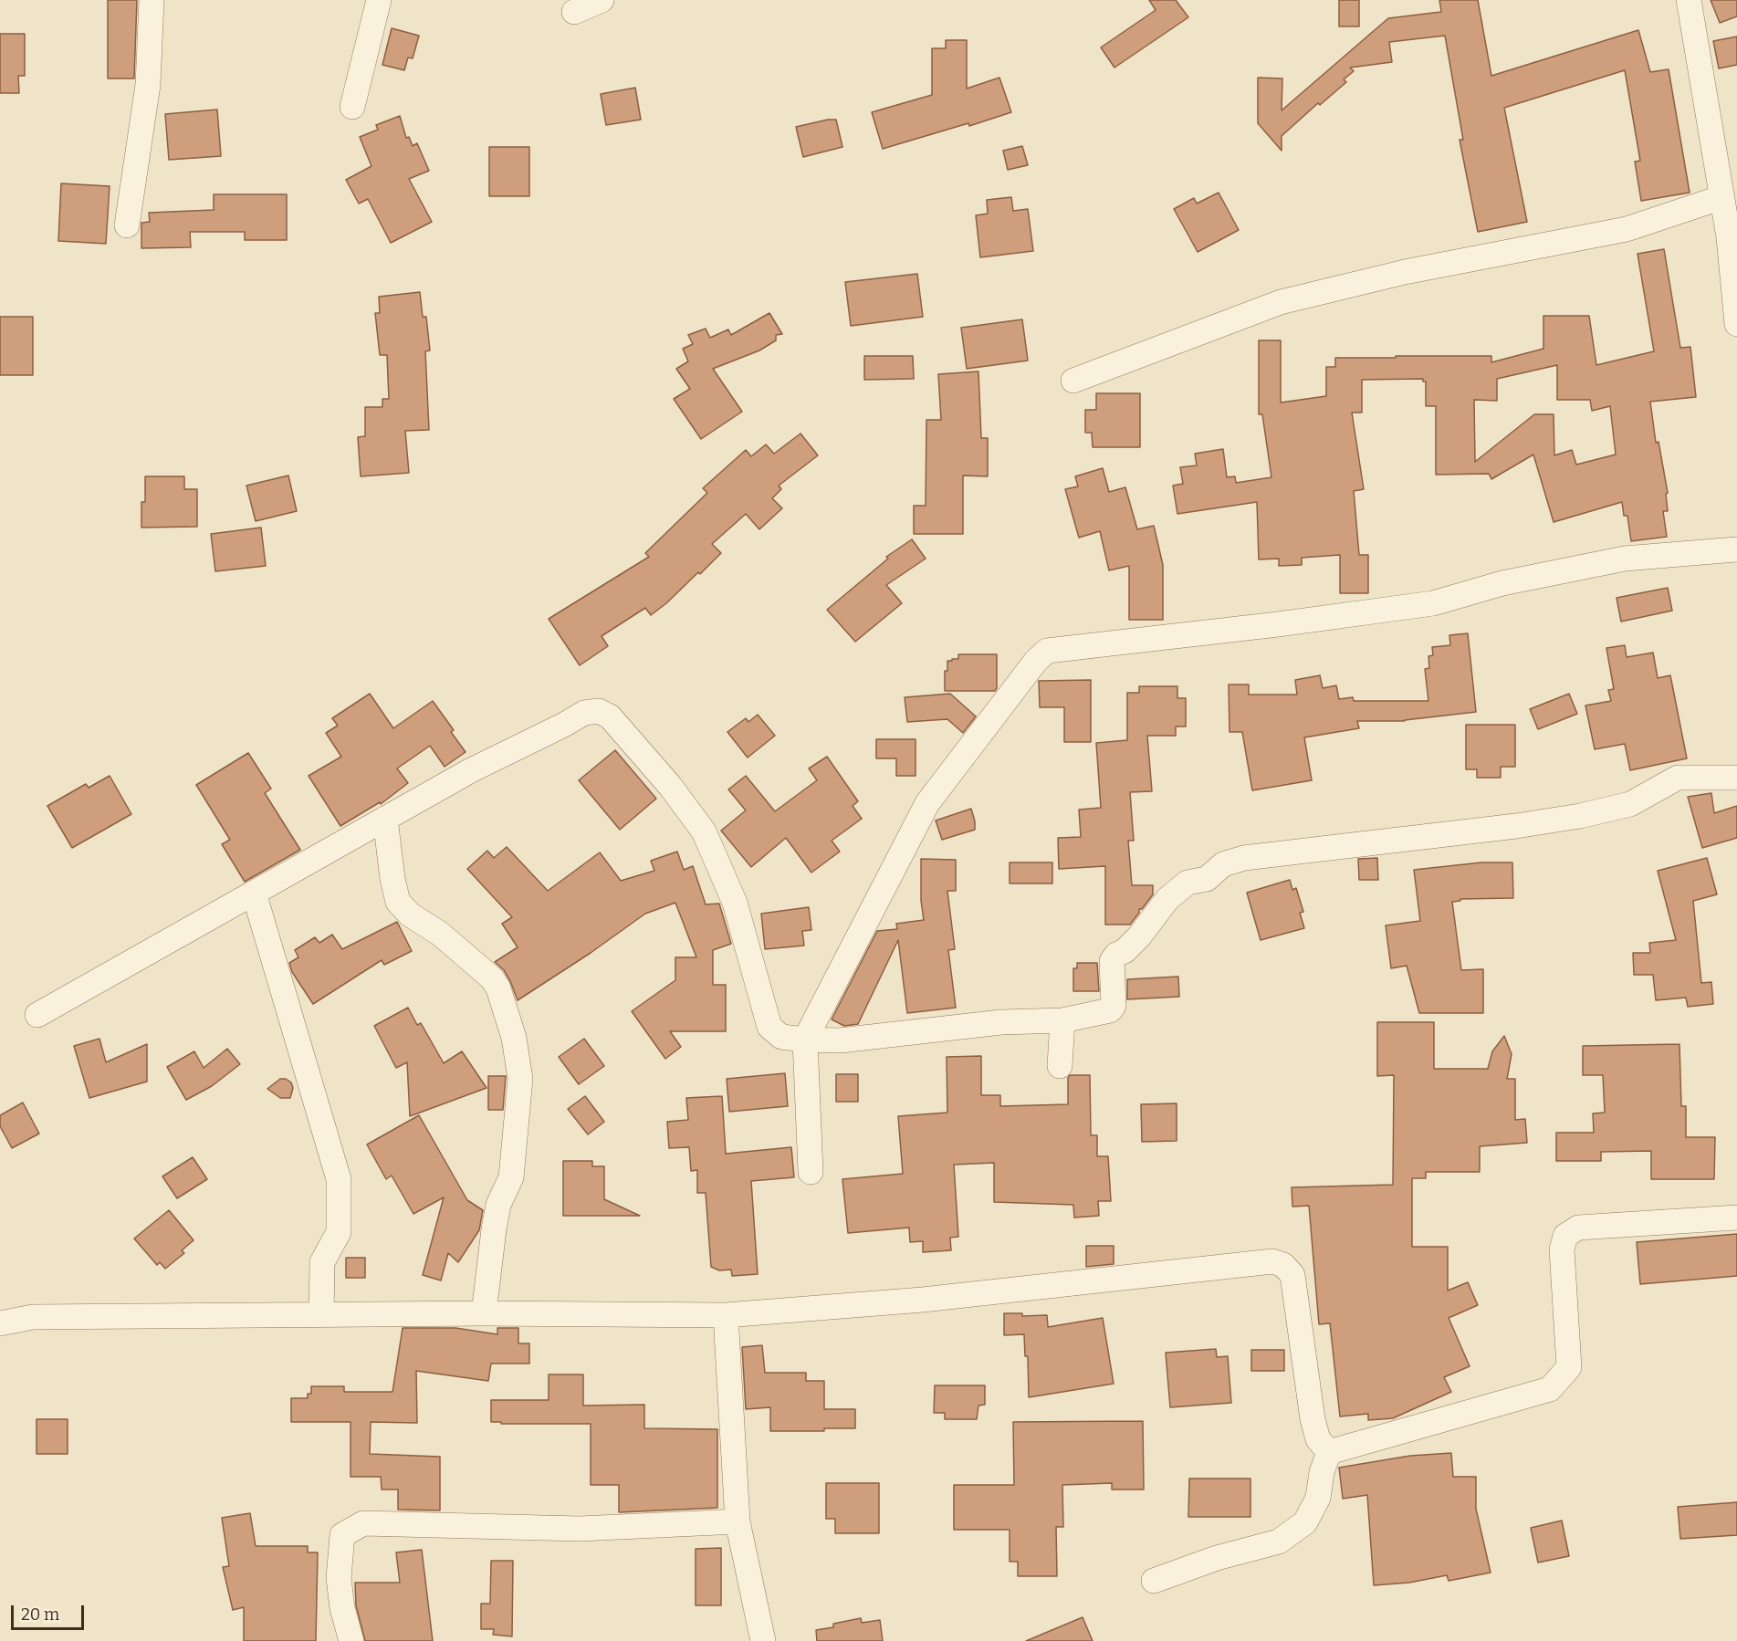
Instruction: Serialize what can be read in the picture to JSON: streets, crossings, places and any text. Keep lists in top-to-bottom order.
{
  "scale_bar": "20 m"
}
